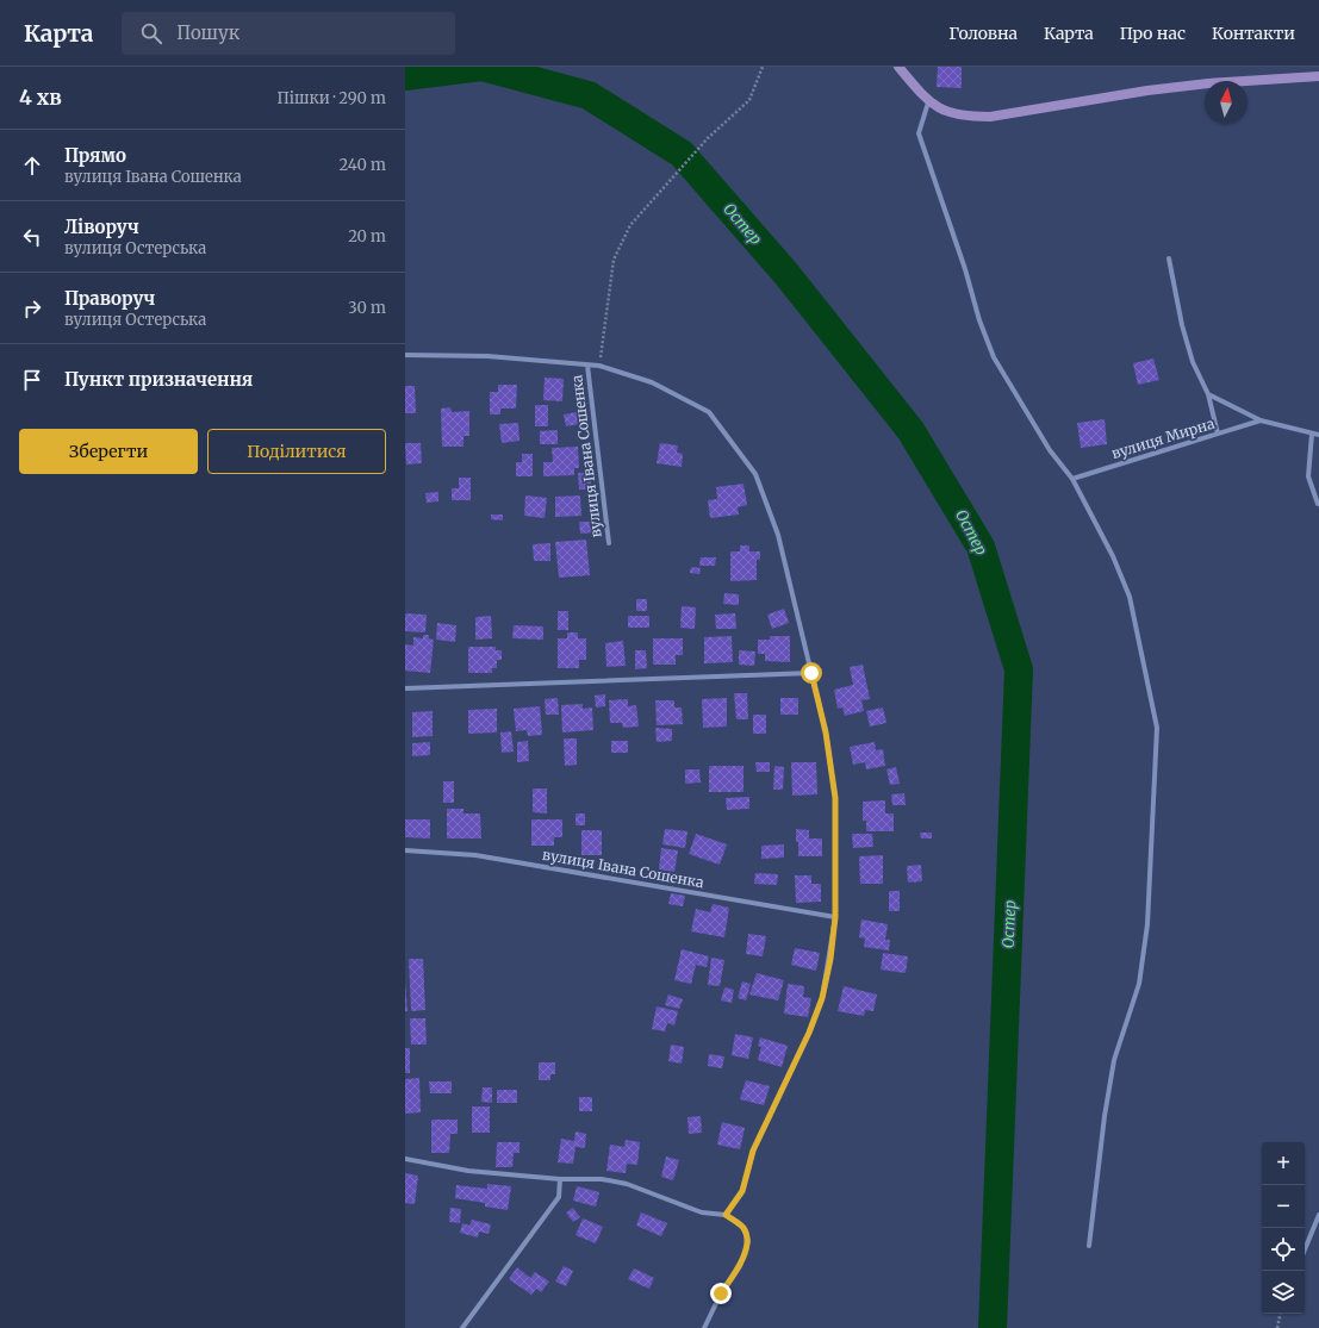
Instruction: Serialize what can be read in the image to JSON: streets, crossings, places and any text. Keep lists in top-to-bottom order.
{
  "streets": {
    "street": ["вулиця Мирна", "вулиця Івана Сошенка"]
  },
  "water": ["Остер"],
  "north": "top",
  "page": {
    "header": "Карта",
    "search": "Пошук",
    "nav": [
      "Головна",
      "Карта",
      "Про нас",
      "Контакти"
    ],
    "heading": ["4 хв", "Пішки · 290 m"],
    "list": [
      ["Прямо", "вулиця Івана Сошенка", "240 m"],
      ["Ліворуч", "вулиця Остерська", "20 m"],
      ["Праворуч", "вулиця Остерська", "30 m"],
      "Пункт призначення"
    ],
    "buttons": ["Зберегти", "Поділитися"],
    "map_buttons": ["+", "−"]
  }
}
